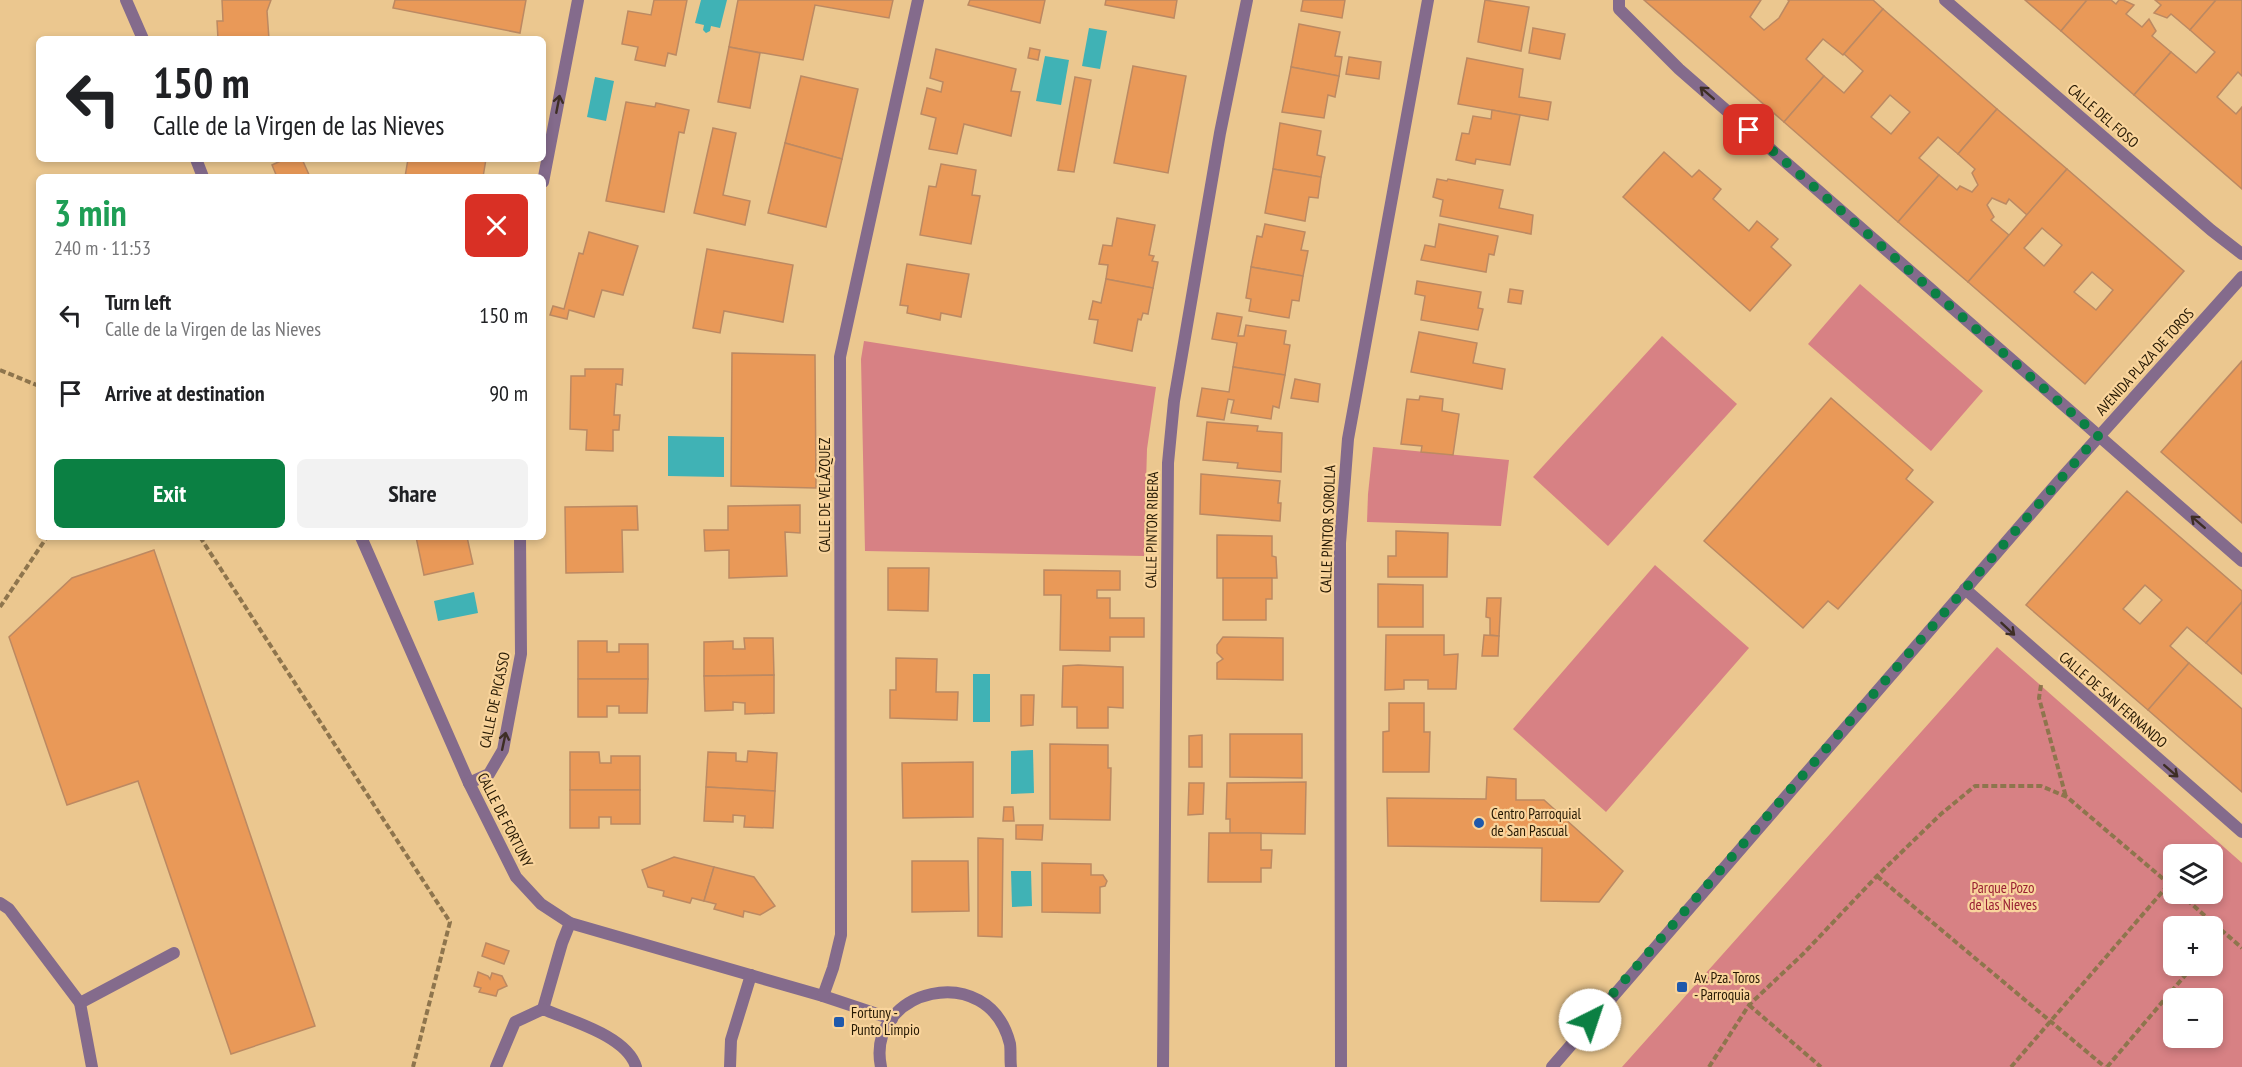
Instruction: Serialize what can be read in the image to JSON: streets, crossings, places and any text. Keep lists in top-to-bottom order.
{
  "streets": {
    "street": [
      "CALLE DEL FOSO",
      "AVENIDA PLAZA DE TOROS",
      "CALLE DE VELÁZQUEZ",
      "CALLE PINTOR SOROLLA",
      "CALLE PINTOR RIBERA",
      "CALLE DE PICASSO",
      "CALLE DE SAN FERNANDO",
      "CALLE DE FORTUNY"
    ]
  },
  "crossings": [
    ["AVENIDA PLAZA DE TOROS", "CALLE DE SAN FERNANDO"],
    ["CALLE DE VELÁZQUEZ", "CALLE DE FORTUNY"],
    ["CALLE DE PICASSO", "CALLE DE FORTUNY"]
  ],
  "one_way": ["CALLE DE PICASSO", "CALLE DE SAN FERNANDO"],
  "parks": ["Parque Pozo de las Nieves"],
  "places": {
    "other": ["Centro Parroquial de San Pascual"],
    "transit": ["Av. Pza. Toros - Parroquia", "Fortuny - Punto Limpio"]
  },
  "page": {
    "turn": ["150 m", "Calle de la Virgen de las Nieves"],
    "heading": ["3 min", "240 m · 11:53"],
    "list": [
      {
        "name": "Turn left",
        "note": "Calle de la Virgen de las Nieves",
        "value": "150 m"
      },
      {
        "name": "Arrive at destination",
        "value": "90 m"
      }
    ],
    "buttons": ["Exit", "Share"],
    "map_buttons": ["+", "−"]
  }
}
